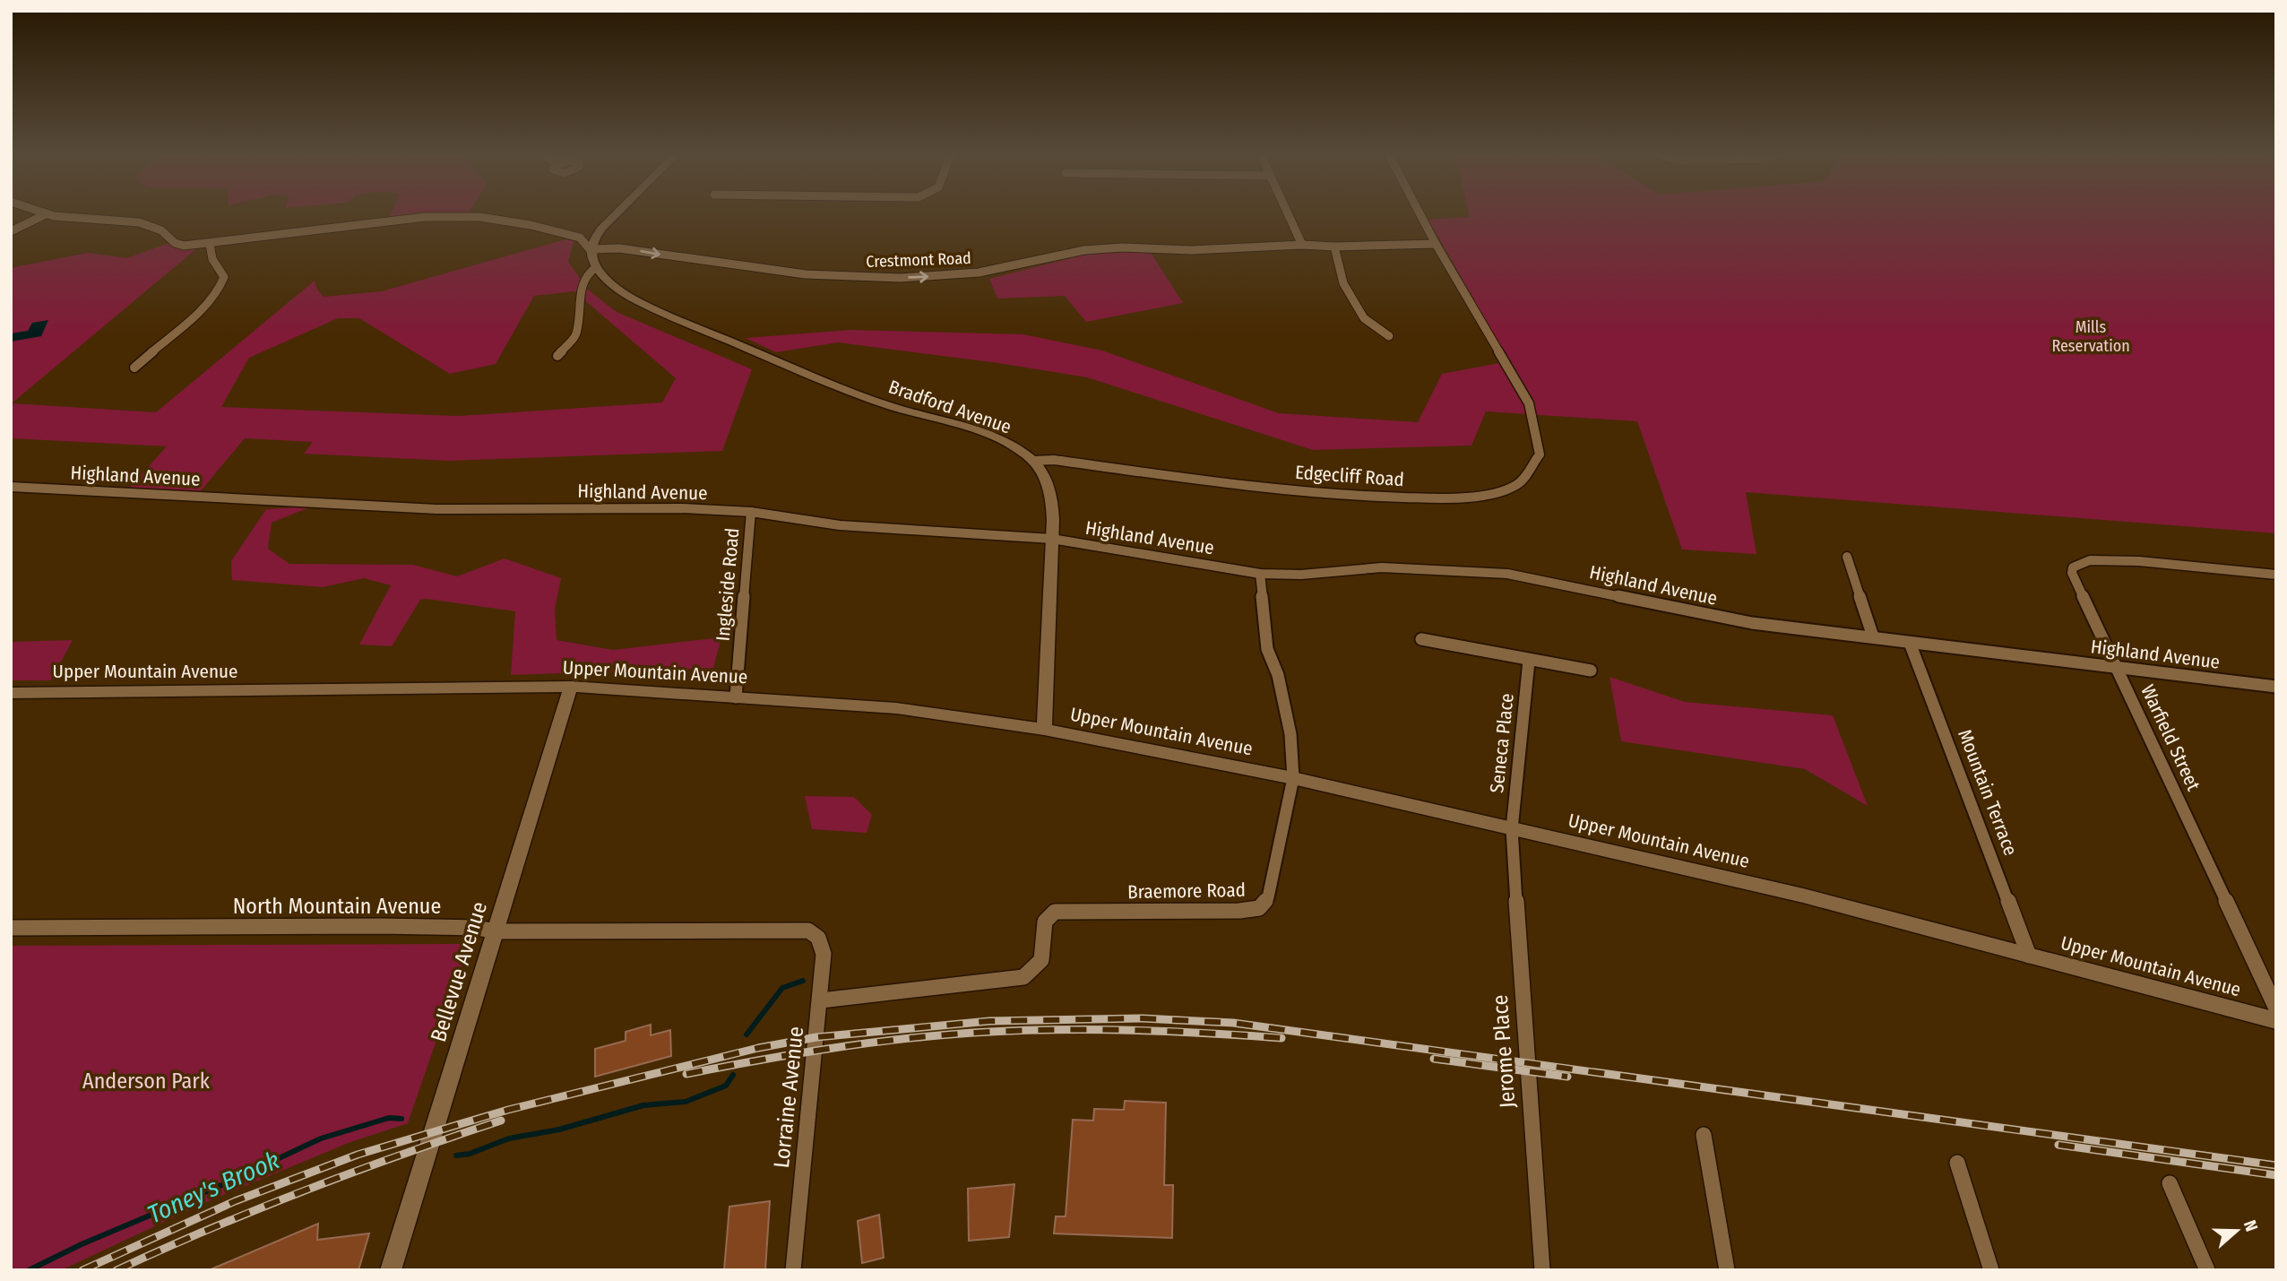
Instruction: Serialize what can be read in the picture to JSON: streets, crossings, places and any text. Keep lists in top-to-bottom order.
{
  "streets": {
    "street": [
      "Crestmont Road",
      "Bradford Avenue",
      "Highland Avenue",
      "Edgecliff Road",
      "Ingleside Road",
      "Upper Mountain Avenue",
      "Warfield Street",
      "Seneca Place",
      "Mountain Terrace",
      "Braemore Road",
      "North Mountain Avenue",
      "Bellevue Avenue",
      "Jerome Place",
      "Lorraine Avenue"
    ]
  },
  "crossings": [
    ["Bradford Avenue", "Edgecliff Road"],
    ["Highland Avenue", "Ingleside Road"],
    ["Highland Avenue", "Warfield Street"],
    ["Highland Avenue", "Mountain Terrace"],
    ["Highland Avenue", "Braemore Road"],
    ["Ingleside Road", "Upper Mountain Avenue"],
    ["Upper Mountain Avenue", "Seneca Place"],
    ["Upper Mountain Avenue", "Mountain Terrace"],
    ["Upper Mountain Avenue", "Braemore Road"],
    ["Upper Mountain Avenue", "Bellevue Avenue"],
    ["Upper Mountain Avenue", "Jerome Place"],
    ["Seneca Place", "Jerome Place"],
    ["Braemore Road", "Lorraine Avenue"],
    ["North Mountain Avenue", "Bellevue Avenue"],
    ["North Mountain Avenue", "Lorraine Avenue"]
  ],
  "one_way": ["Crestmont Road"],
  "water": ["Toney's Brook"],
  "parks": ["Mills Reservation", "Anderson Park"],
  "north": "right"
}
